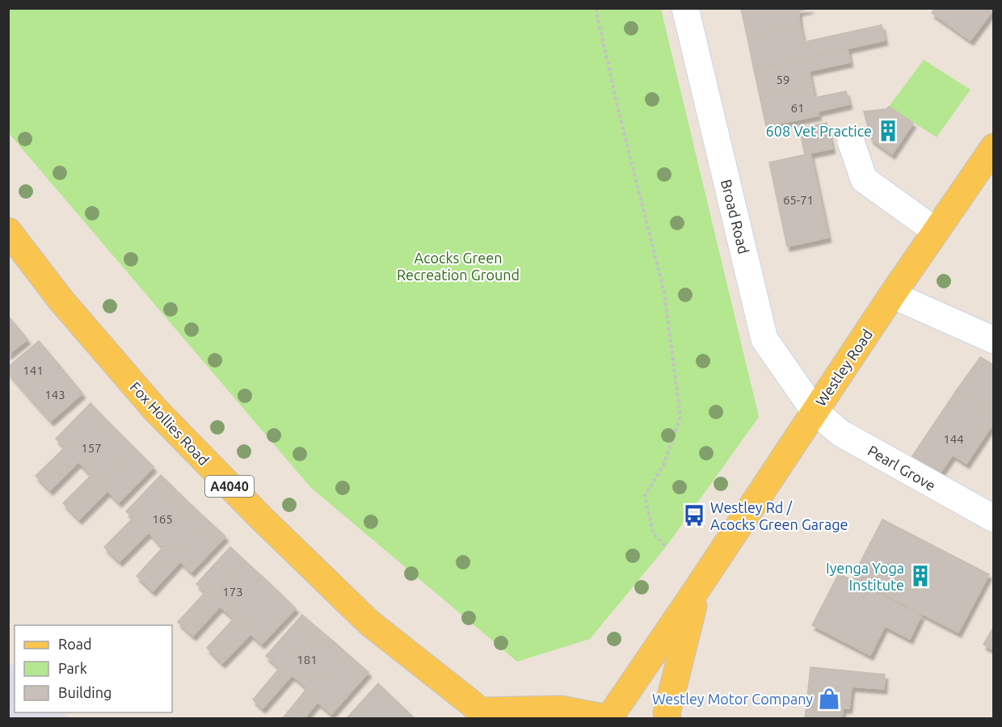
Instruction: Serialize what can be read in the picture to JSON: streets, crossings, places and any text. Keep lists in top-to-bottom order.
{
  "streets": {
    "main road": ["Westley Road", "Fox Hollies Road", "A4040"],
    "street": ["Broad Road", "Pearl Grove"]
  },
  "crossings": [
    ["Broad Road", "Westley Road"],
    ["Broad Road", "Pearl Grove"],
    ["Westley Road", "Fox Hollies Road"],
    ["Westley Road", "Pearl Grove"]
  ],
  "parks": ["Acocks Green Recreation Ground"],
  "places": {
    "building": ["608 Vet Practice", "Iyenga Yoga Institute"],
    "bus stop": ["Westley Rd / Acocks Green Garage"],
    "shop": ["Westley Motor Company"]
  },
  "house_numbers": [
    "59",
    "61",
    "65-71",
    "141",
    "143",
    "144",
    "157",
    "165",
    "173",
    "181"
  ],
  "legend": ["Road", "Park", "Building"]
}
